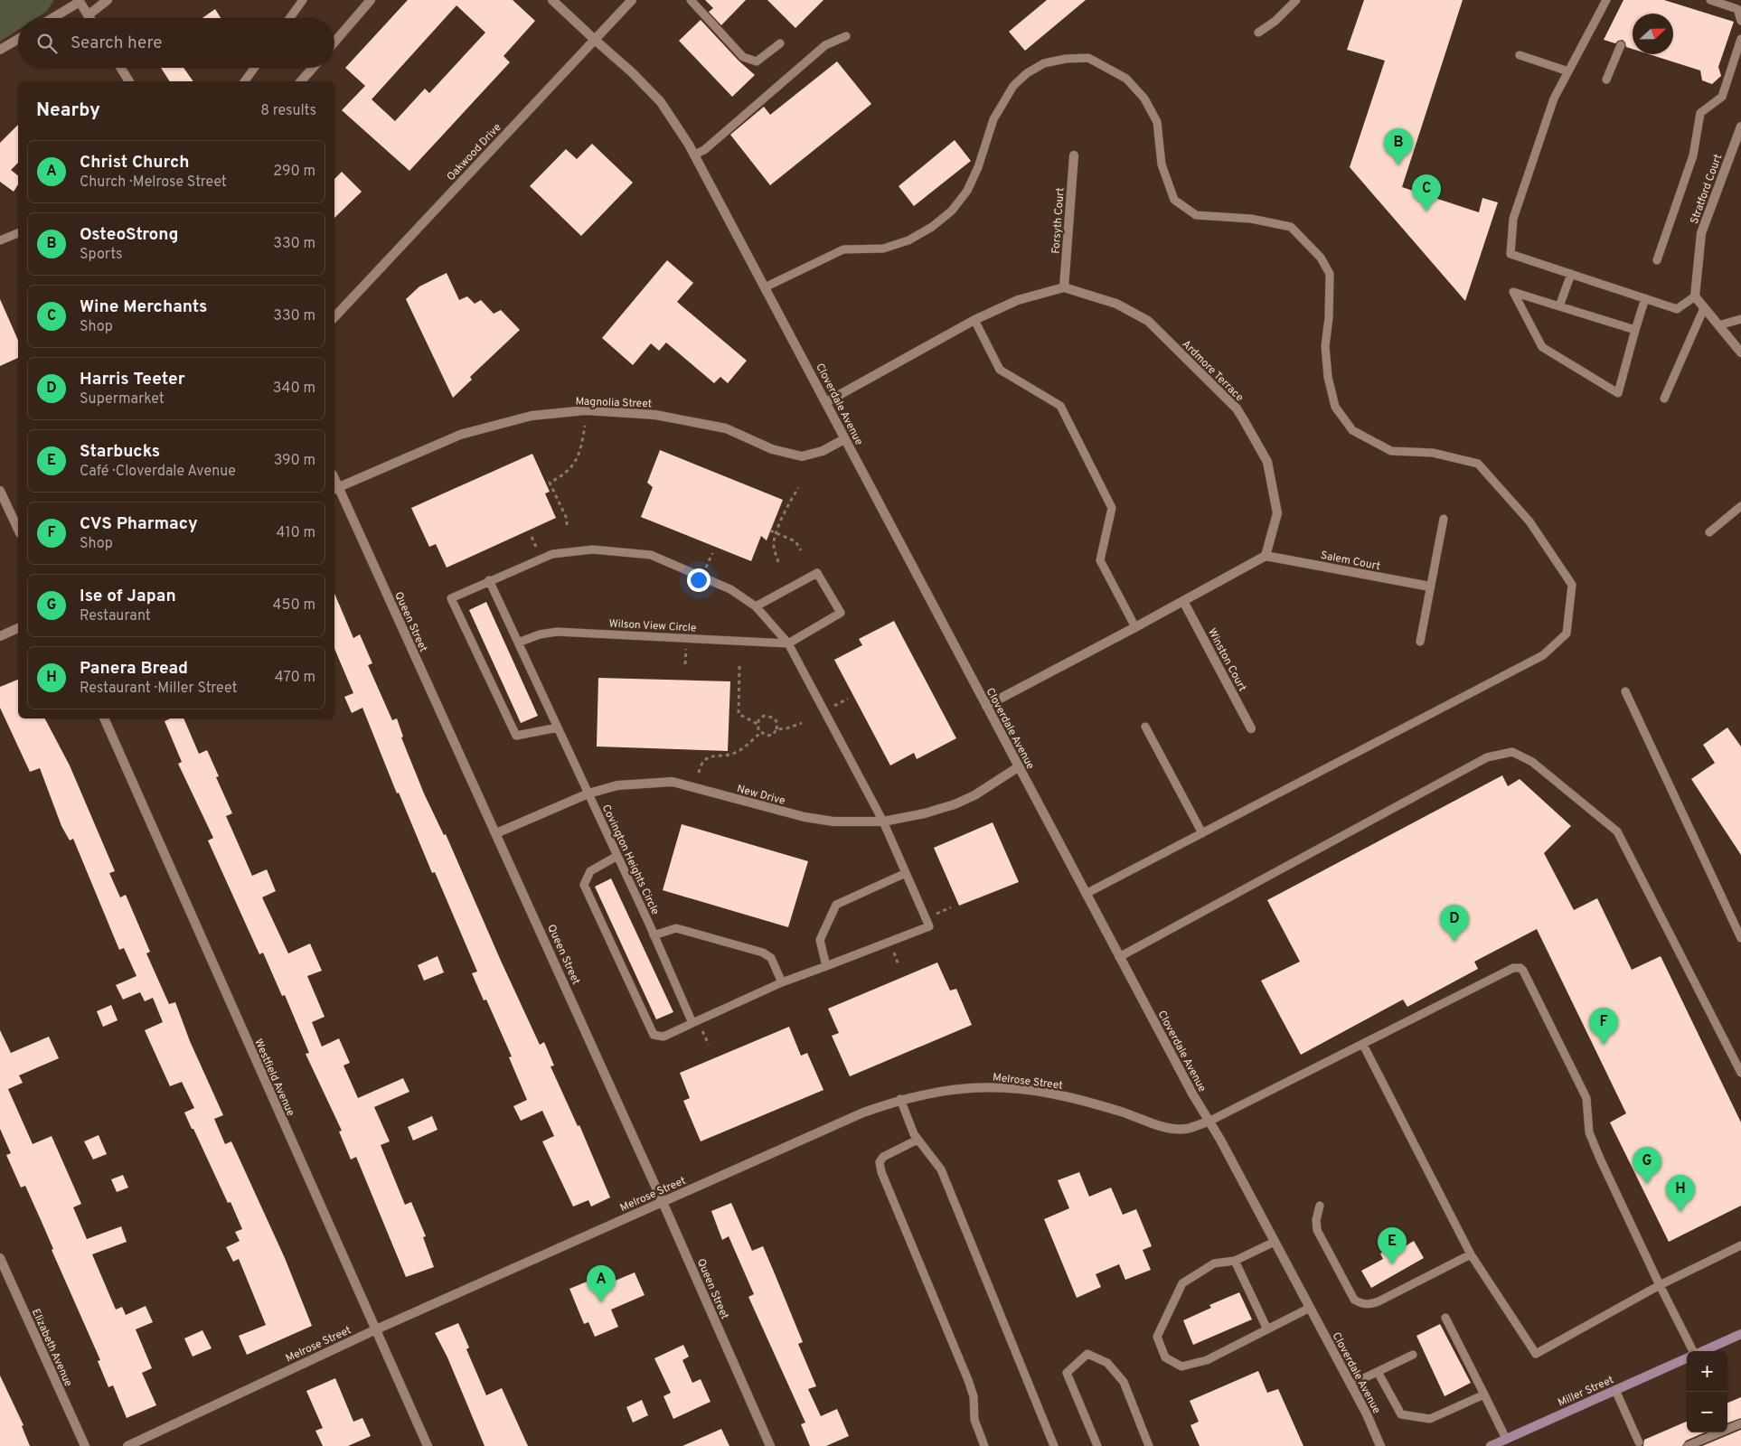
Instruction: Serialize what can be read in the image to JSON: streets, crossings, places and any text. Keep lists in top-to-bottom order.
{
  "streets": {
    "main road": ["Miller Street"],
    "street": [
      "Oakwood Drive",
      "Stratford Court",
      "Forsyth Court",
      "Ardmore Terrace",
      "Magnolia Street",
      "Cloverdale Avenue",
      "Salem Court",
      "Queen Street",
      "Winston Court",
      "New Drive",
      "Westfield Avenue",
      "Melrose Street",
      "Elizabeth Avenue"
    ],
    "lane": ["Wilson View Circle", "Covington Heights Circle"]
  },
  "crossings": [
    ["Oakwood Drive", "Cloverdale Avenue"],
    ["Forsyth Court", "Ardmore Terrace"],
    ["Ardmore Terrace", "Salem Court"],
    ["Magnolia Street", "Cloverdale Avenue"],
    ["Magnolia Street", "Queen Street"],
    ["Cloverdale Avenue", "New Drive"],
    ["Cloverdale Avenue", "Melrose Street"],
    ["Queen Street", "New Drive"],
    ["Queen Street", "Melrose Street"],
    ["New Drive", "Covington Heights Circle"],
    ["Westfield Avenue", "Melrose Street"]
  ],
  "north": "right",
  "page": {
    "search": "Search here",
    "heading": ["Nearby", "8 results"],
    "pins": [
      "B",
      "C",
      "D",
      "F",
      "G",
      "H",
      "E",
      "A"
    ],
    "list": [
      {
        "mark": "A",
        "name": "Christ Church",
        "note": "Church · Melrose Street",
        "value": "290 m"
      },
      {
        "mark": "B",
        "name": "OsteoStrong",
        "note": "Sports",
        "value": "330 m"
      },
      {
        "mark": "C",
        "name": "Wine Merchants",
        "note": "Shop",
        "value": "330 m"
      },
      {
        "mark": "D",
        "name": "Harris Teeter",
        "note": "Supermarket",
        "value": "340 m"
      },
      {
        "mark": "E",
        "name": "Starbucks",
        "note": "Café · Cloverdale Avenue",
        "value": "390 m"
      },
      {
        "mark": "F",
        "name": "CVS Pharmacy",
        "note": "Shop",
        "value": "410 m"
      },
      {
        "mark": "G",
        "name": "Ise of Japan",
        "note": "Restaurant",
        "value": "450 m"
      },
      {
        "mark": "H",
        "name": "Panera Bread",
        "note": "Restaurant · Miller Street",
        "value": "470 m"
      }
    ],
    "map_buttons": ["+", "−"]
  }
}
